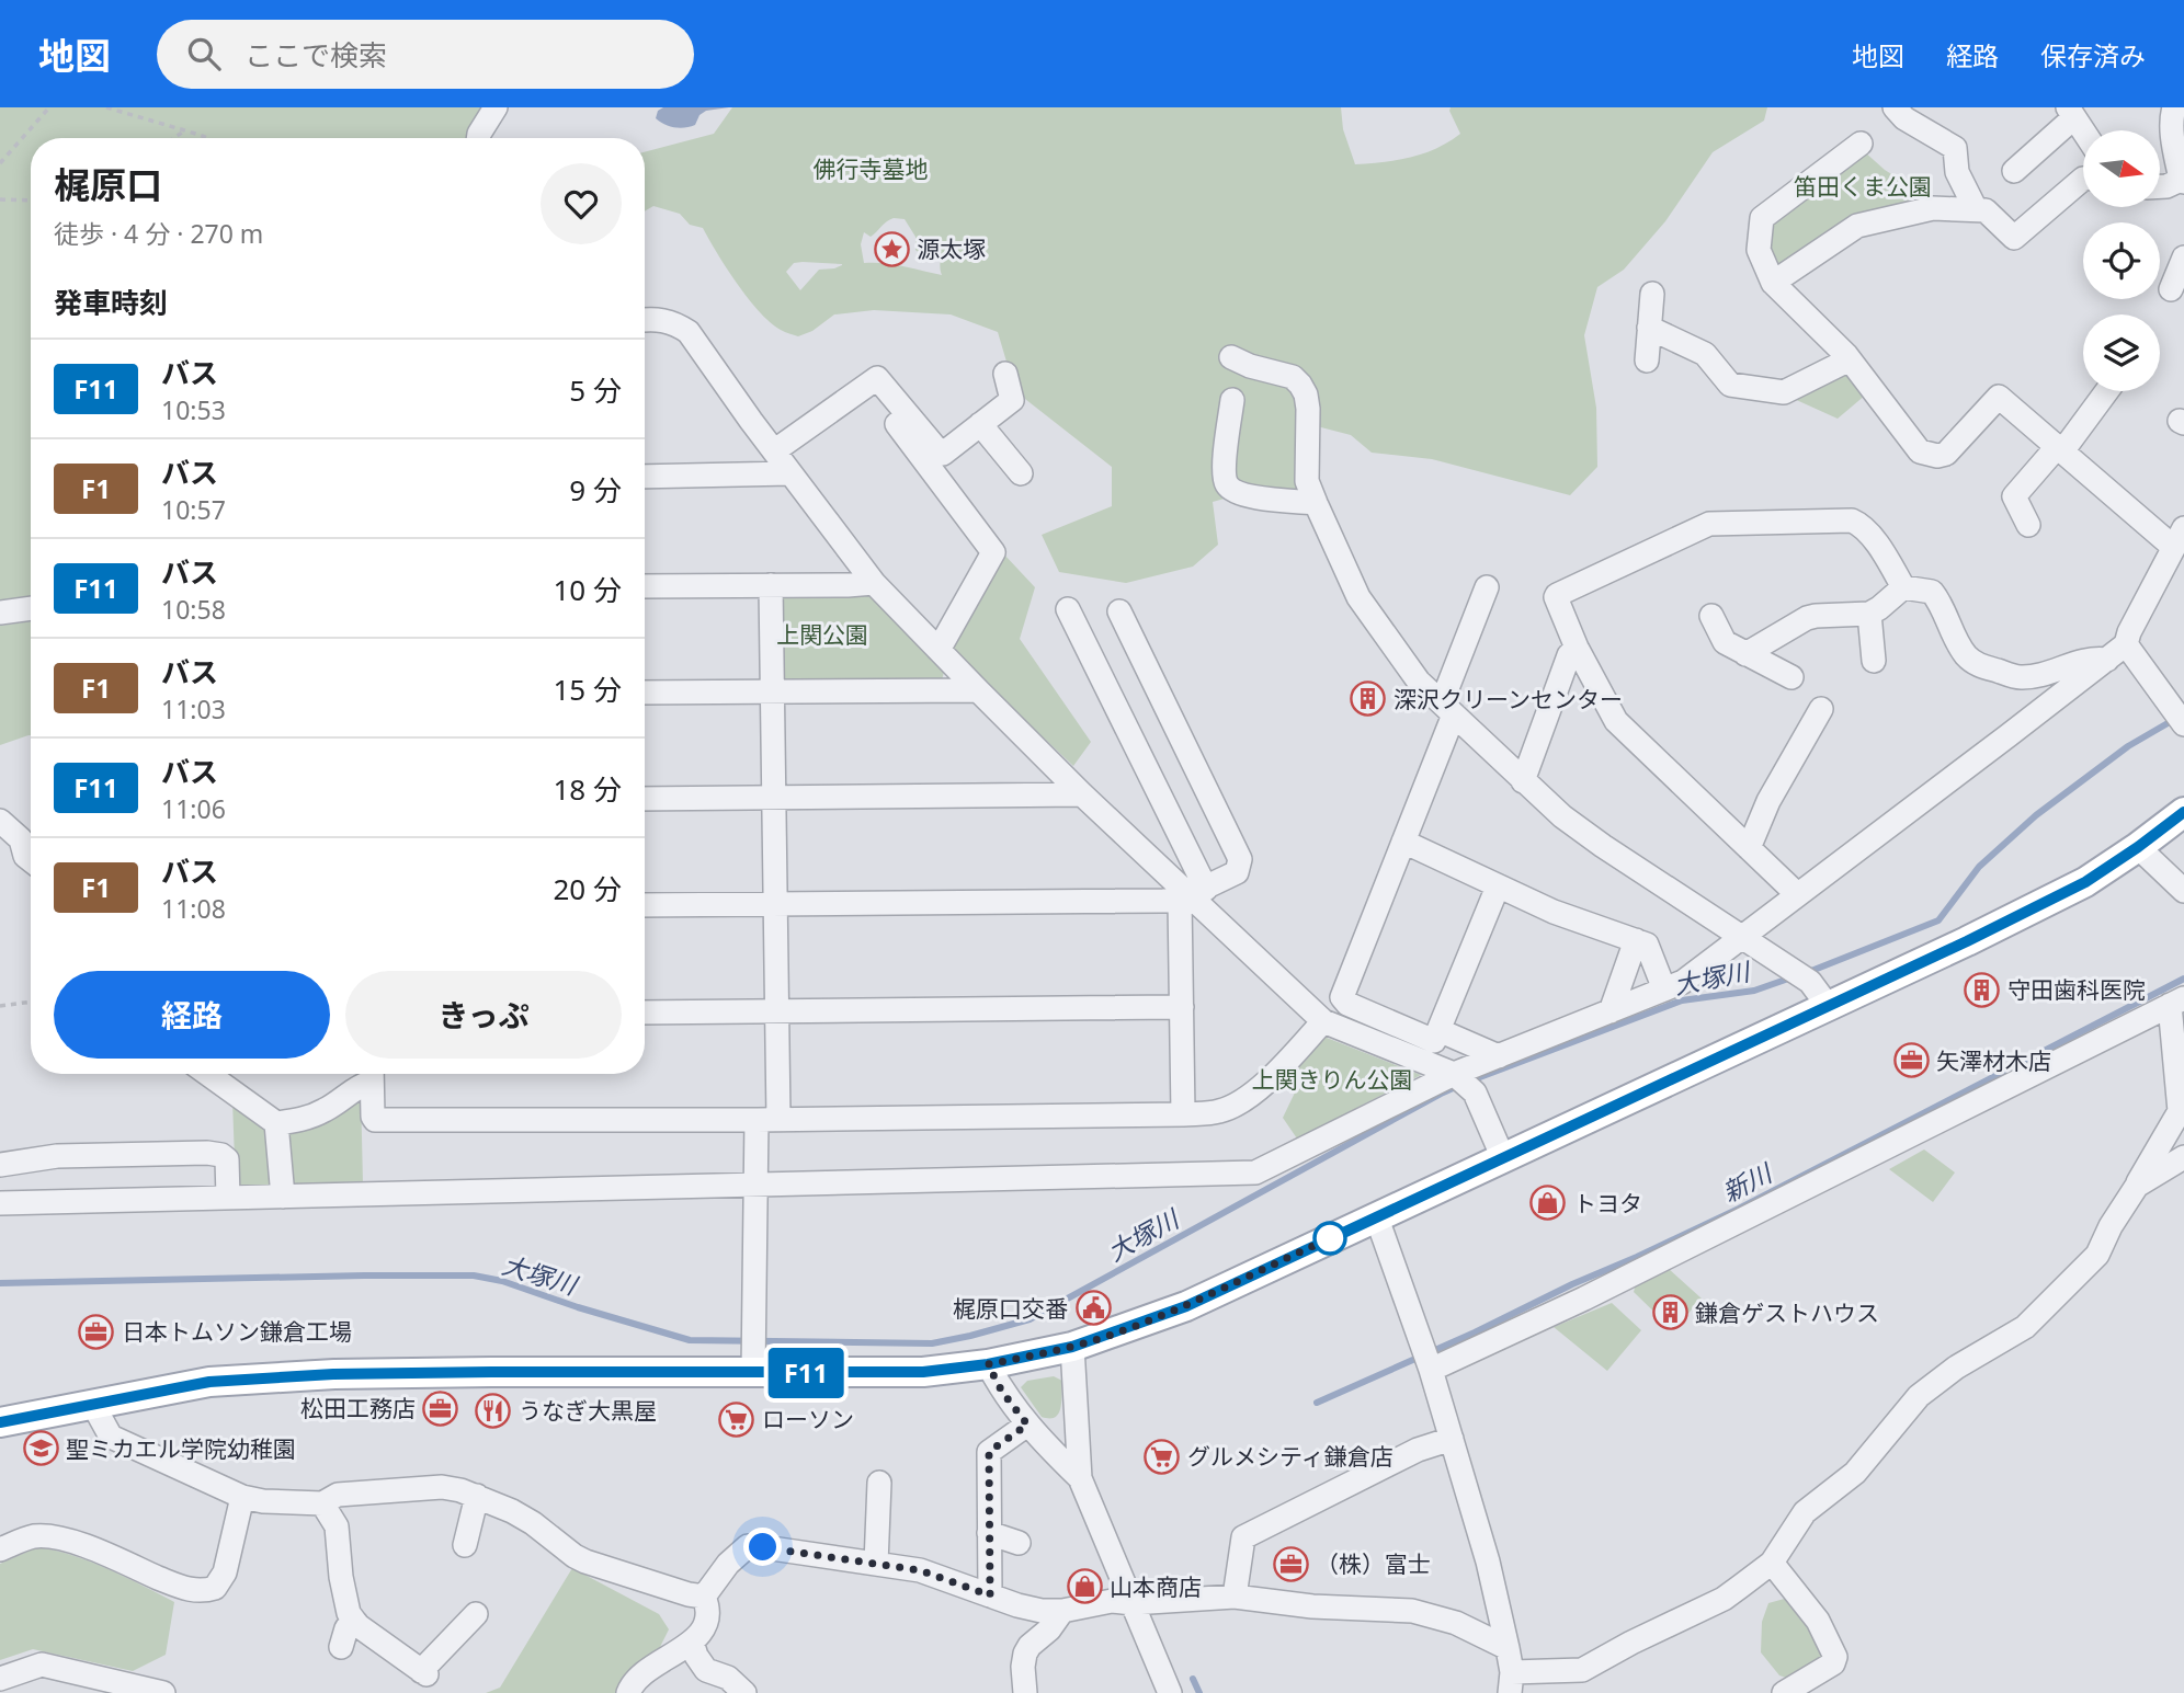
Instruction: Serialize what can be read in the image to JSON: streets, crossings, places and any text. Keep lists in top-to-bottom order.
{
  "water": ["大塚川", "新川"],
  "parks": [
    "佛行寺墓地",
    "笛田くま公園",
    "上関公園",
    "上関きりん公園"
  ],
  "places": {
    "place": ["源太塚"],
    "building": ["深沢クリーンセンター", "守田歯科医院", "鎌倉ゲストハウス"],
    "office": [
      "矢澤材木店",
      "日本トムソン鎌倉工場",
      "松田工務店",
      "（株）富士"
    ],
    "shop": ["トヨタ", "山本商店"],
    "public building": ["梶原口交番"],
    "restaurant": ["うなぎ大黒屋"],
    "supermarket": ["ローソン", "グルメシティ鎌倉店"],
    "school or university": ["聖ミカエル学院幼稚園"]
  },
  "lines": ["bus line F11"],
  "north": "right",
  "page": {
    "header": "地図",
    "search": "ここで検索",
    "nav": ["地図", "経路", "保存済み"],
    "on_map": "F11",
    "heading": [
      ["梶原口", "徒歩 · 4 分 · 270 m"],
      "発車時刻"
    ],
    "list": [
      {
        "mark": "F11",
        "name": "バス",
        "note": "10:53",
        "value": "5 分"
      },
      {
        "mark": "F1",
        "name": "バス",
        "note": "10:57",
        "value": "9 分"
      },
      {
        "mark": "F11",
        "name": "バス",
        "note": "10:58",
        "value": "10 分"
      },
      {
        "mark": "F1",
        "name": "バス",
        "note": "11:03",
        "value": "15 分"
      },
      {
        "mark": "F11",
        "name": "バス",
        "note": "11:06",
        "value": "18 分"
      },
      {
        "mark": "F1",
        "name": "バス",
        "note": "11:08",
        "value": "20 分"
      }
    ],
    "buttons": ["経路", "きっぷ"]
  }
}
